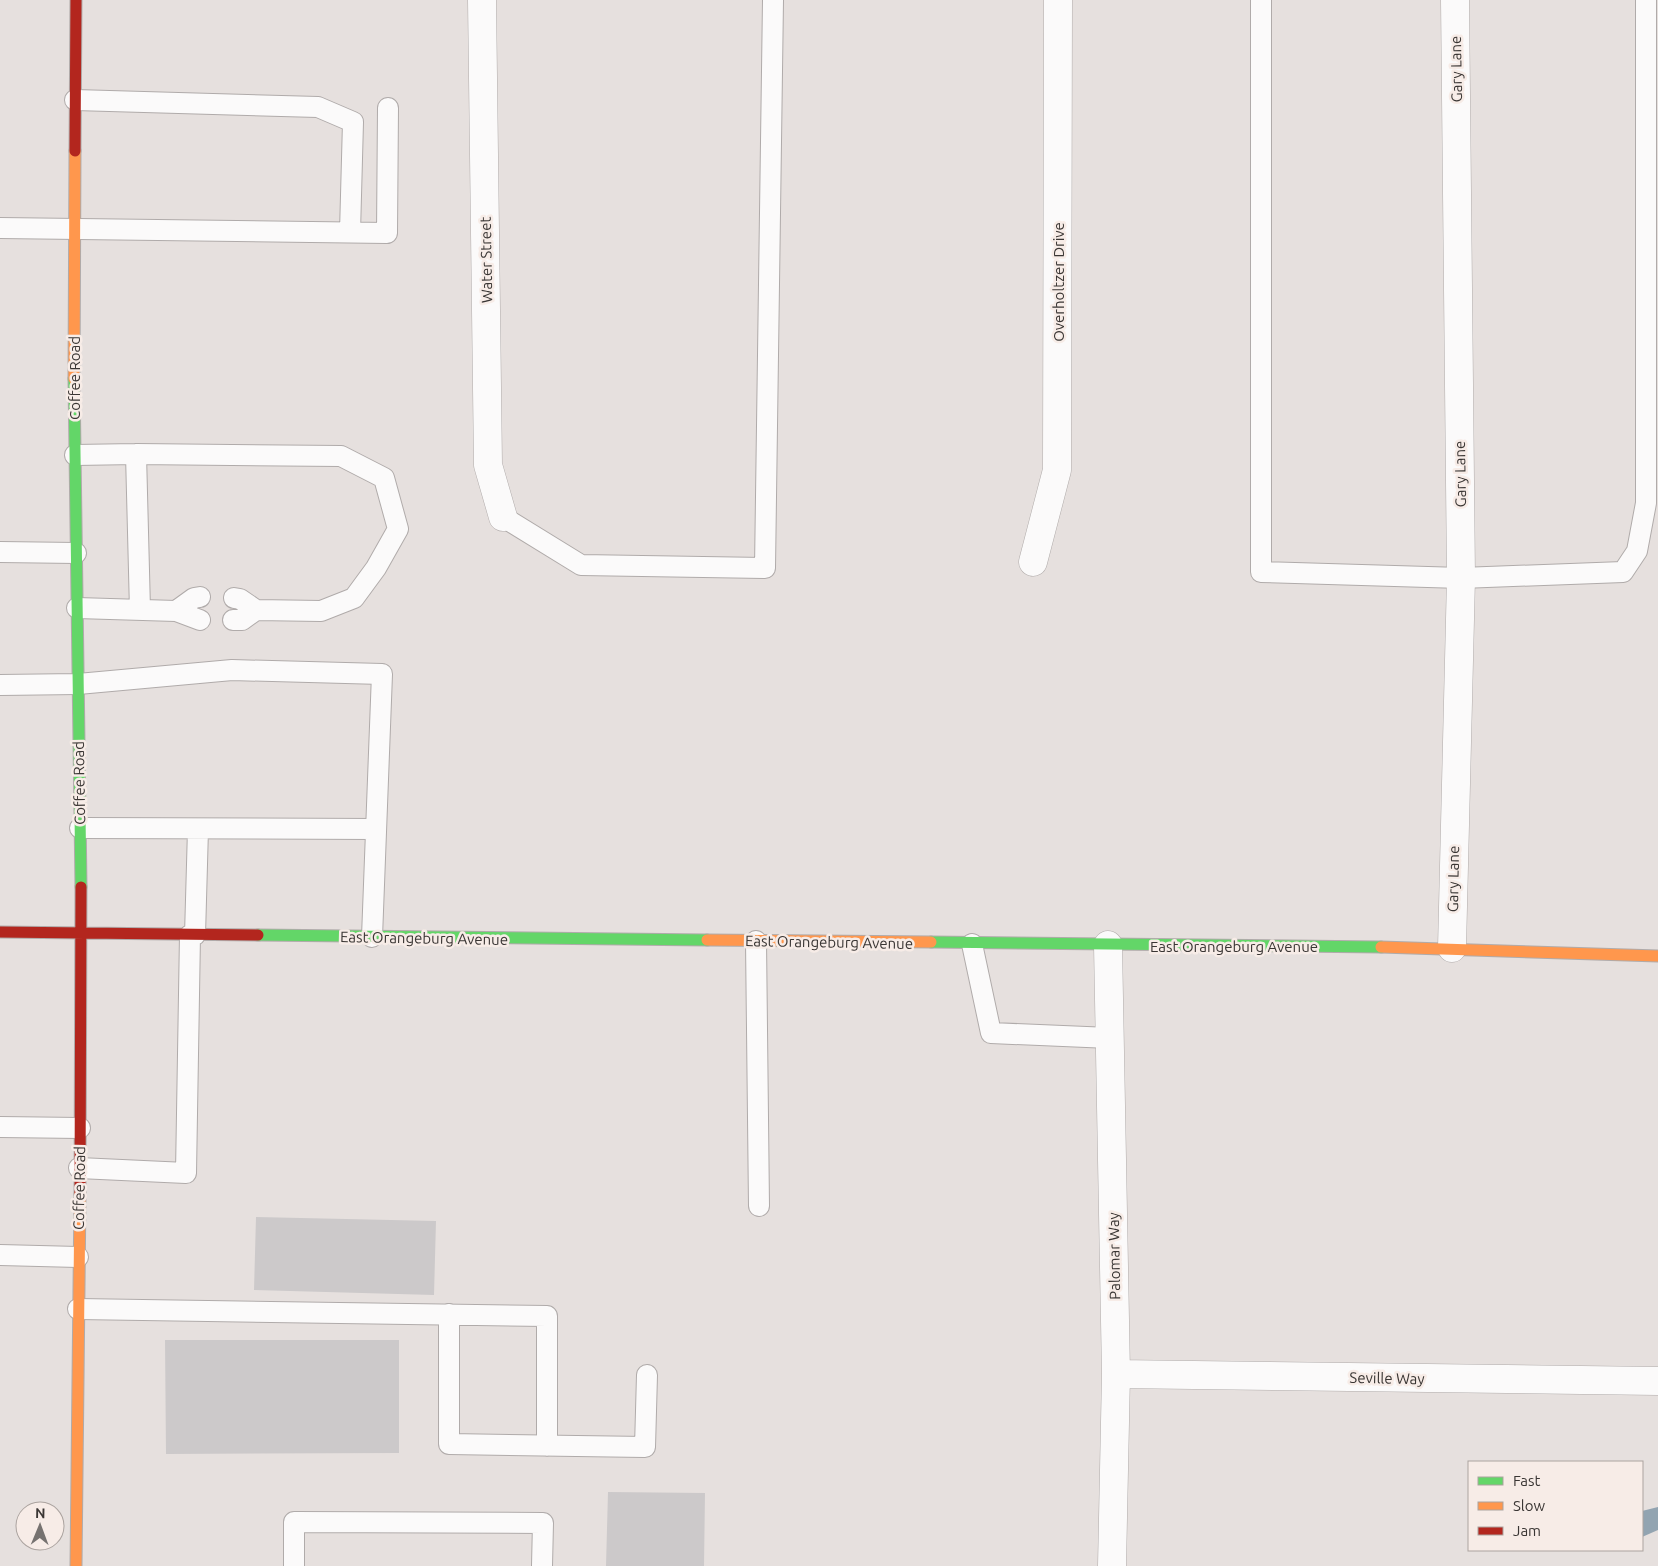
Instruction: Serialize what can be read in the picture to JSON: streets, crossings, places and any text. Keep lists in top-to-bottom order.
{
  "streets": {
    "street": [
      "Gary Lane",
      "Water Street",
      "Overholtzer Drive",
      "Coffee Road",
      "East Orangeburg Avenue",
      "Palomar Way",
      "Seville Way"
    ]
  },
  "crossings": [
    ["Gary Lane", "East Orangeburg Avenue"],
    ["Coffee Road", "East Orangeburg Avenue"],
    ["East Orangeburg Avenue", "Palomar Way"],
    ["Palomar Way", "Seville Way"]
  ],
  "legend": ["Fast", "Slow", "Jam"],
  "north": "top"
}
